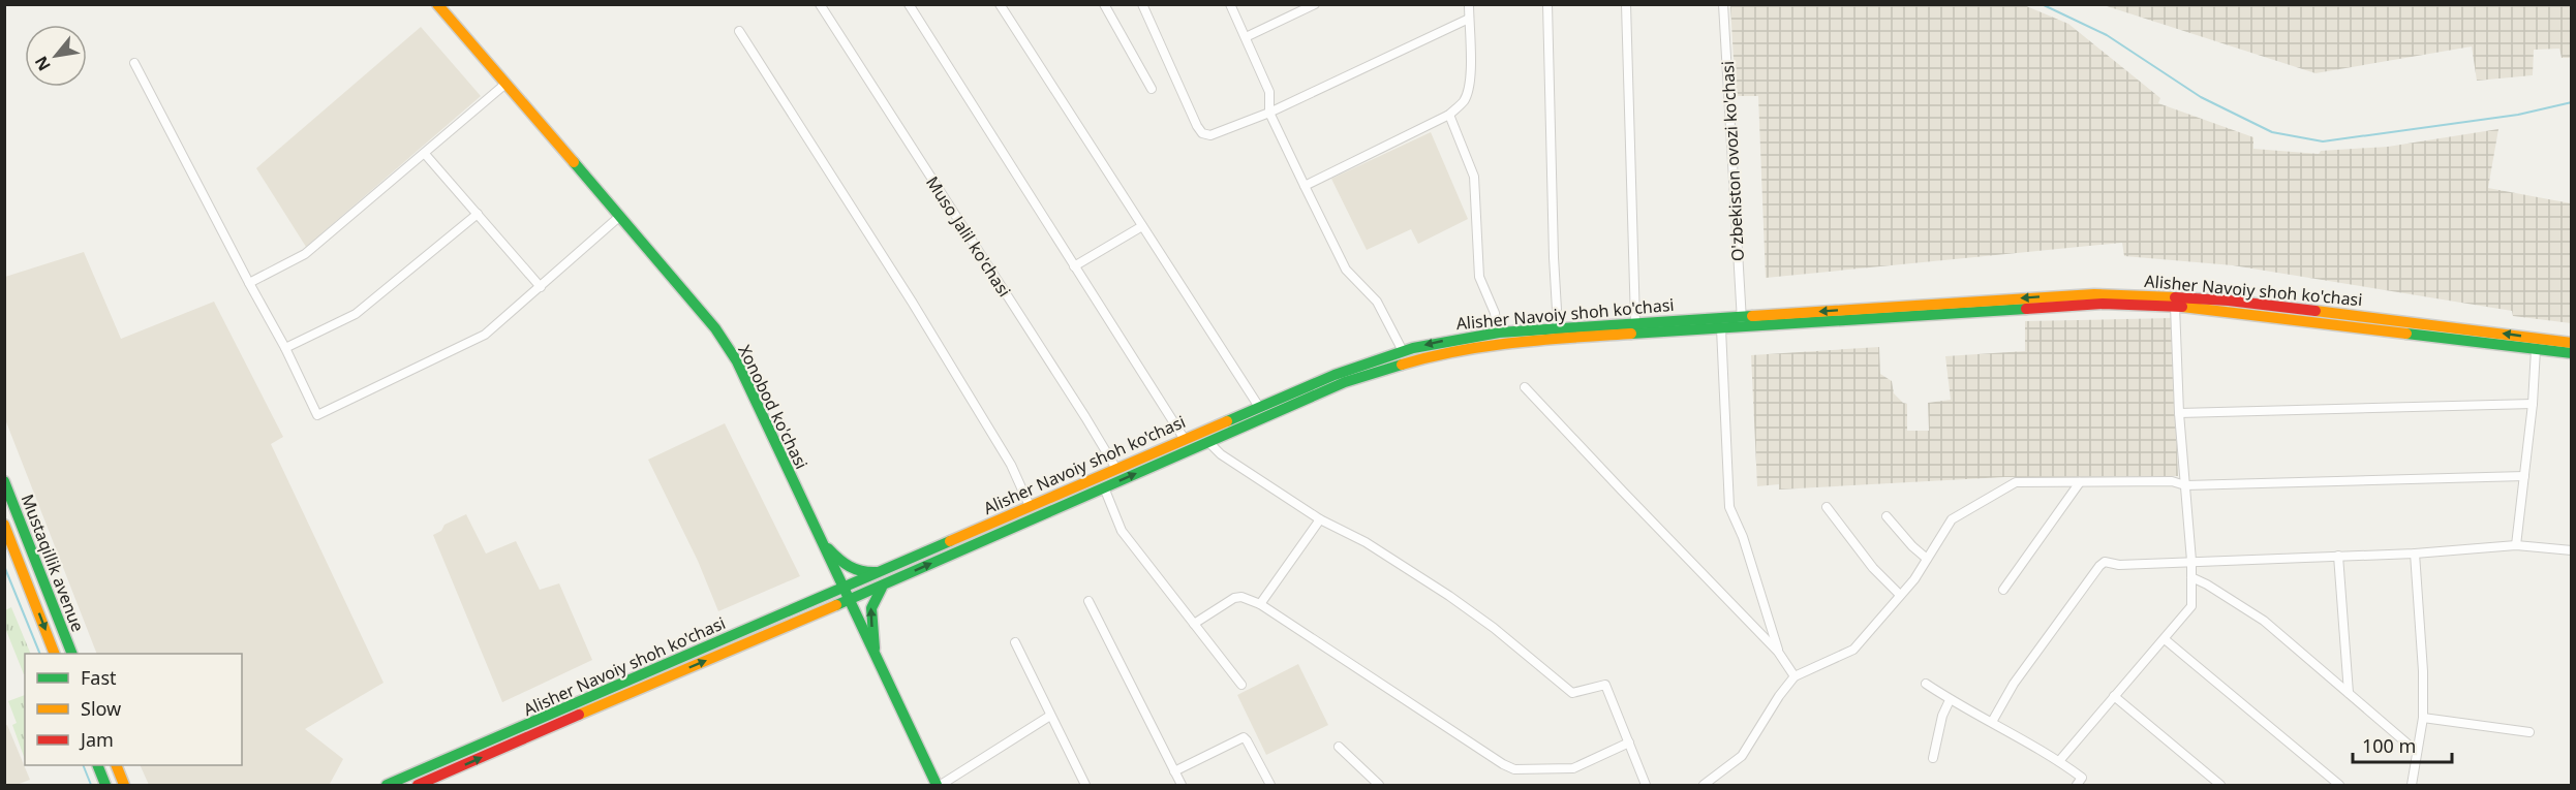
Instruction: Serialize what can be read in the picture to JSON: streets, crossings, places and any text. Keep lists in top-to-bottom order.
{
  "streets": {
    "main road": ["Alisher Navoiy shoh ko'chasi", "Xonobod ko'chasi", "Mustaqillik avenue"],
    "street": ["O'zbekiston ovozi ko'chasi", "Muso Jalil ko'chasi"]
  },
  "crossings": [
    ["O'zbekiston ovozi ko'chasi", "Alisher Navoiy shoh ko'chasi"],
    ["Muso Jalil ko'chasi", "Alisher Navoiy shoh ko'chasi"],
    ["Alisher Navoiy shoh ko'chasi", "Xonobod ko'chasi"]
  ],
  "legend": ["Fast", "Slow", "Jam"],
  "scale_bar": "100 m",
  "north": "bottom left"
}
